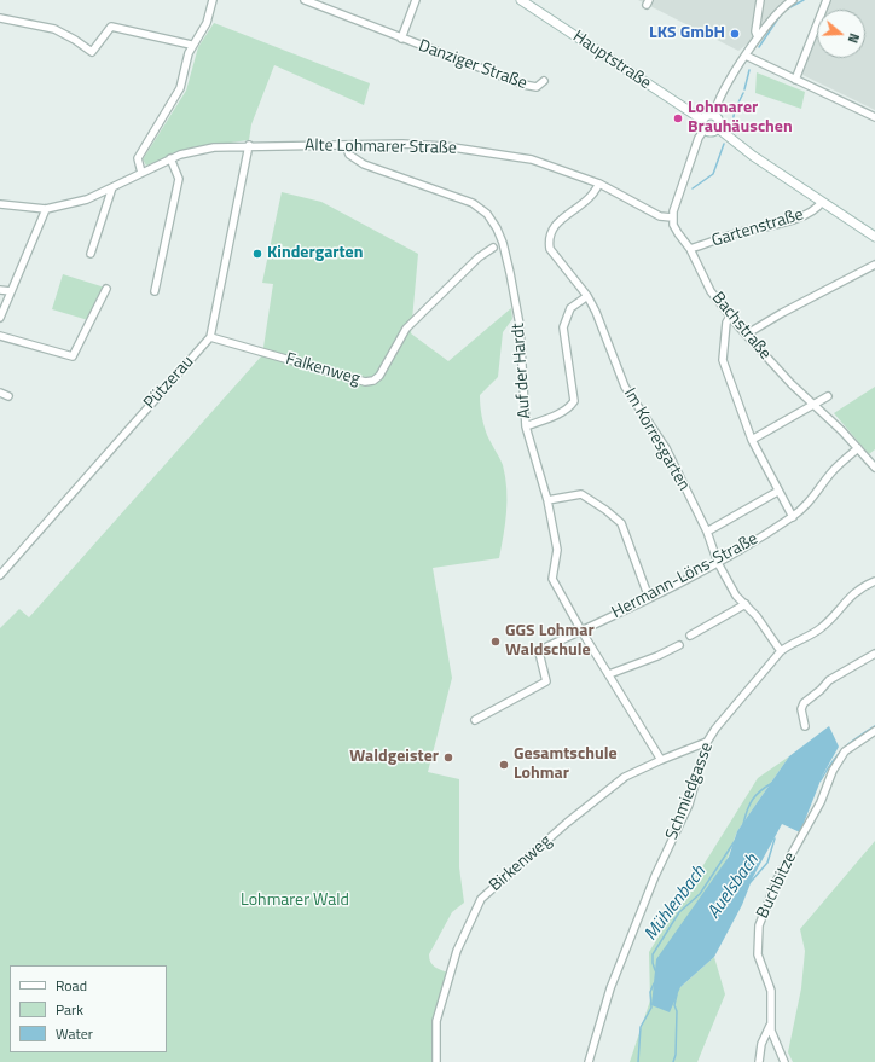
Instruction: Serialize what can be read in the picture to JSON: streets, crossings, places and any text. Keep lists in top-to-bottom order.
{
  "streets": {
    "main road": ["Hauptstraße"],
    "street": [
      "Danziger Straße",
      "Alte Lohmarer Straße",
      "Gartenstraße",
      "Bachstraße",
      "Falkenweg",
      "Auf der Hardt",
      "Pützerau",
      "Im Korresgarten",
      "Hermann-Löns-Straße",
      "Schmiedgasse",
      "Birkenweg",
      "Buchbitze"
    ]
  },
  "crossings": [
    ["Alte Lohmarer Straße", "Bachstraße"],
    ["Alte Lohmarer Straße", "Auf der Hardt"],
    ["Alte Lohmarer Straße", "Im Korresgarten"],
    ["Gartenstraße", "Bachstraße"],
    ["Bachstraße", "Hermann-Löns-Straße"],
    ["Falkenweg", "Pützerau"],
    ["Auf der Hardt", "Hermann-Löns-Straße"],
    ["Auf der Hardt", "Birkenweg"],
    ["Im Korresgarten", "Hermann-Löns-Straße"],
    ["Im Korresgarten", "Schmiedgasse"],
    ["Schmiedgasse", "Birkenweg"]
  ],
  "water": ["Auelsbach", "Mühlenbach"],
  "parks": ["Lohmarer Wald"],
  "places": [
    "LKS GmbH",
    "Lohmarer Brauhäuschen",
    "Kindergarten",
    "GGS Lohmar Waldschule",
    "Waldgeister",
    "Gesamtschule Lohmar"
  ],
  "legend": ["Road", "Park", "Water"],
  "north": "right"
}
